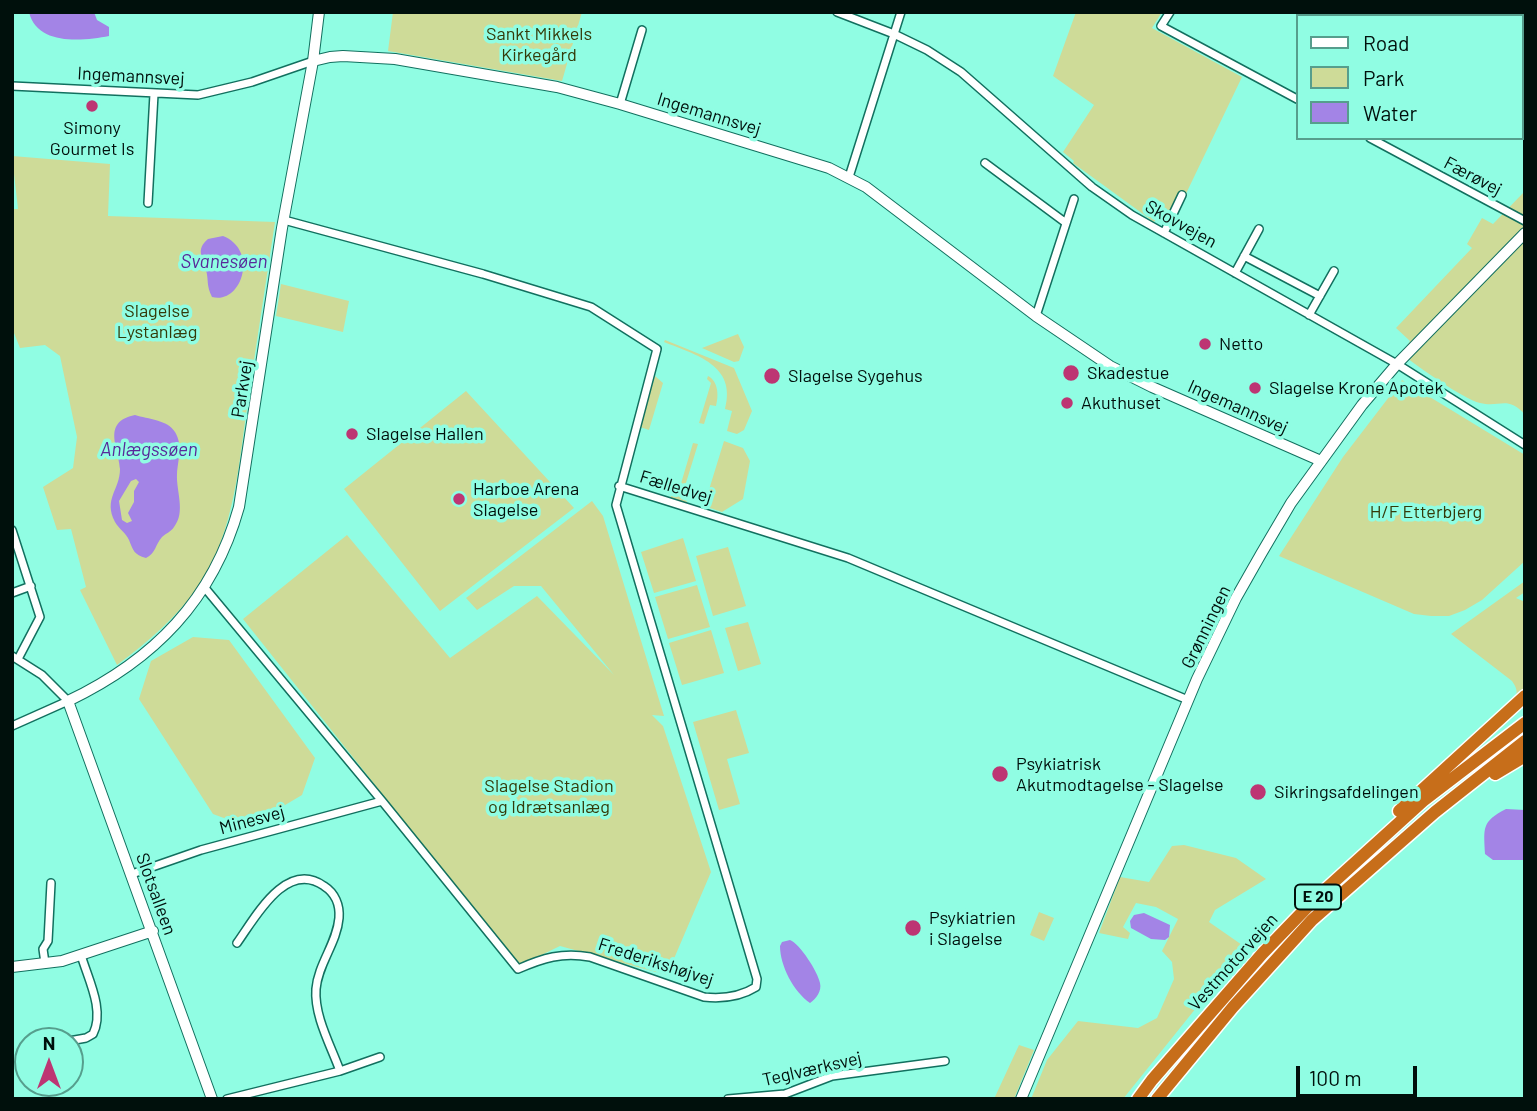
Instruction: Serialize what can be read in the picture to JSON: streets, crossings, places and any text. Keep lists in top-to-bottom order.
{
  "streets": {
    "highway": ["E 20", "Vestmotorvejen"],
    "street": [
      "Ingemannsvej",
      "Færøvej",
      "Skovvejen",
      "Parkvej",
      "Fælledvej",
      "Grønningen",
      "Minesvej",
      "Slotsalleen",
      "Frederikshøjvej",
      "Teglværksvej"
    ]
  },
  "crossings": [
    ["Ingemannsvej", "Parkvej"],
    ["Ingemannsvej", "Grønningen"],
    ["Skovvejen", "Grønningen"],
    ["Parkvej", "Fælledvej"],
    ["Parkvej", "Slotsalleen"],
    ["Parkvej", "Frederikshøjvej"],
    ["Fælledvej", "Grønningen"],
    ["Fælledvej", "Frederikshøjvej"],
    ["Minesvej", "Slotsalleen"],
    ["Minesvej", "Frederikshøjvej"]
  ],
  "water": ["Svanesøen", "Anlægssøen"],
  "parks": [
    "Sankt Mikkels Kirkegård",
    "Slagelse Lystanlæg",
    "H/F Etterbjerg",
    "Slagelse Stadion og Idrætsanlæg"
  ],
  "places": [
    "Simony Gourmet Is",
    "Netto",
    "Skadestue",
    "Slagelse Sygehus",
    "Slagelse Krone Apotek",
    "Akuthuset",
    "Slagelse Hallen",
    "Harboe Arena Slagelse",
    "Psykiatrisk Akutmodtagelse - Slagelse",
    "Sikringsafdelingen",
    "Psykiatrien i Slagelse"
  ],
  "legend": ["Road", "Park", "Water"],
  "scale_bar": "100 m",
  "north": "top"
}
